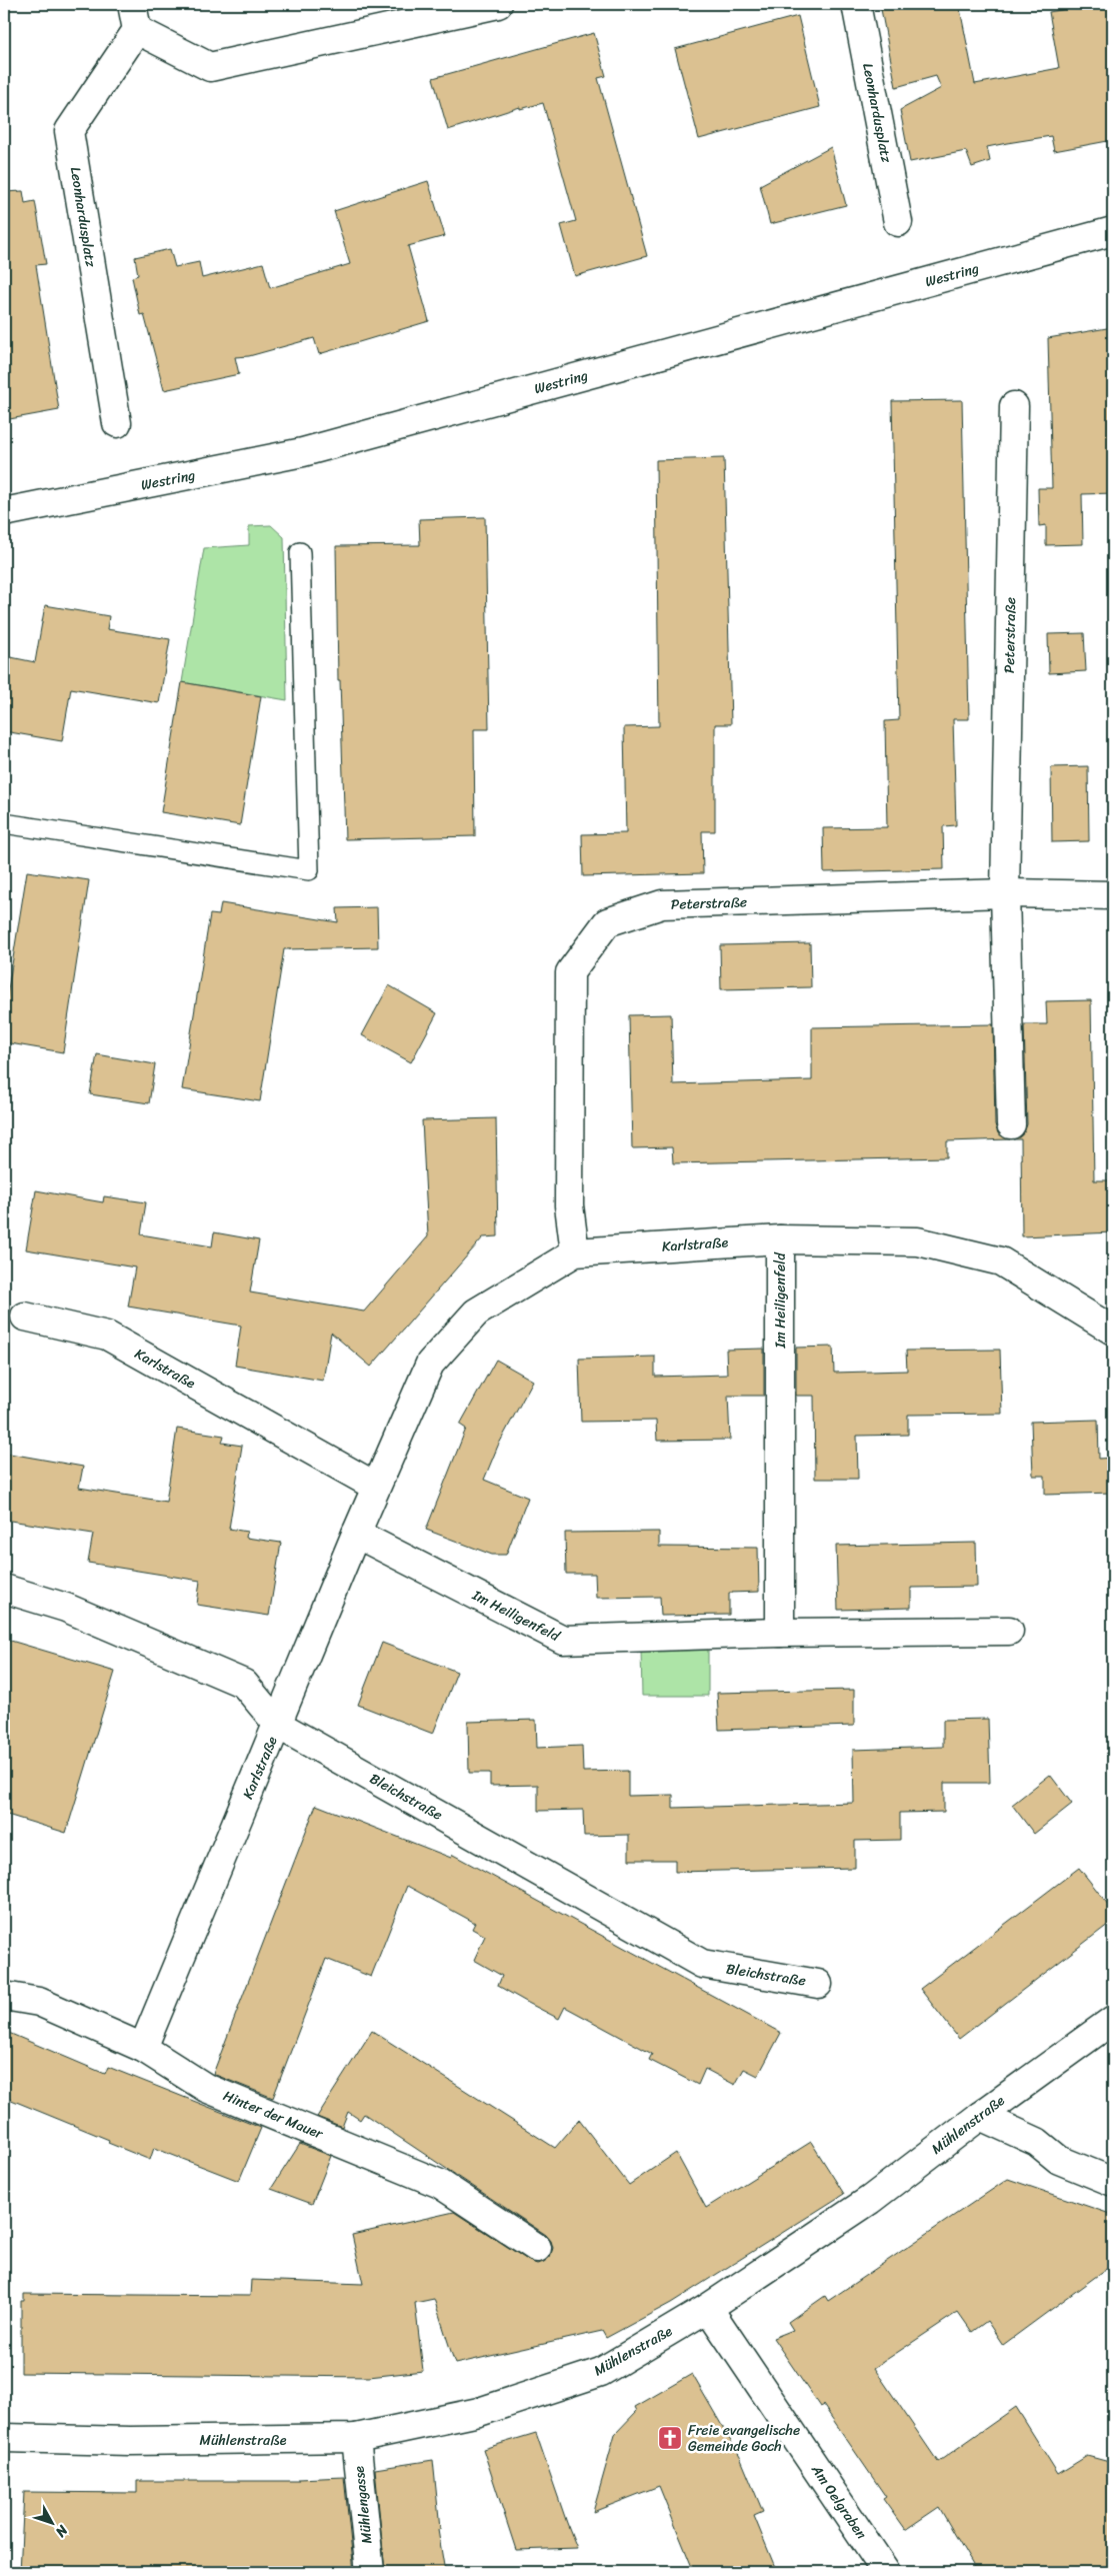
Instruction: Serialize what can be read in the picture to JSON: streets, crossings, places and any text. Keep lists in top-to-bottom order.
{
  "streets": {
    "street": [
      "Leonhardusplatz",
      "Westring",
      "Peterstraße",
      "Karlstraße",
      "Im Heiligenfeld",
      "Bleichstraße",
      "Hinter der Mauer",
      "Mühlenstraße",
      "Am Oelgraben",
      "Mühlengasse"
    ]
  },
  "crossings": [
    ["Peterstraße", "Karlstraße"],
    ["Karlstraße", "Im Heiligenfeld"],
    ["Karlstraße", "Bleichstraße"],
    ["Karlstraße", "Hinter der Mauer"],
    ["Mühlenstraße", "Am Oelgraben"],
    ["Mühlenstraße", "Mühlengasse"]
  ],
  "places": {
    "church": ["Freie evangelische Gemeinde Goch"]
  },
  "north": "bottom right"
}
